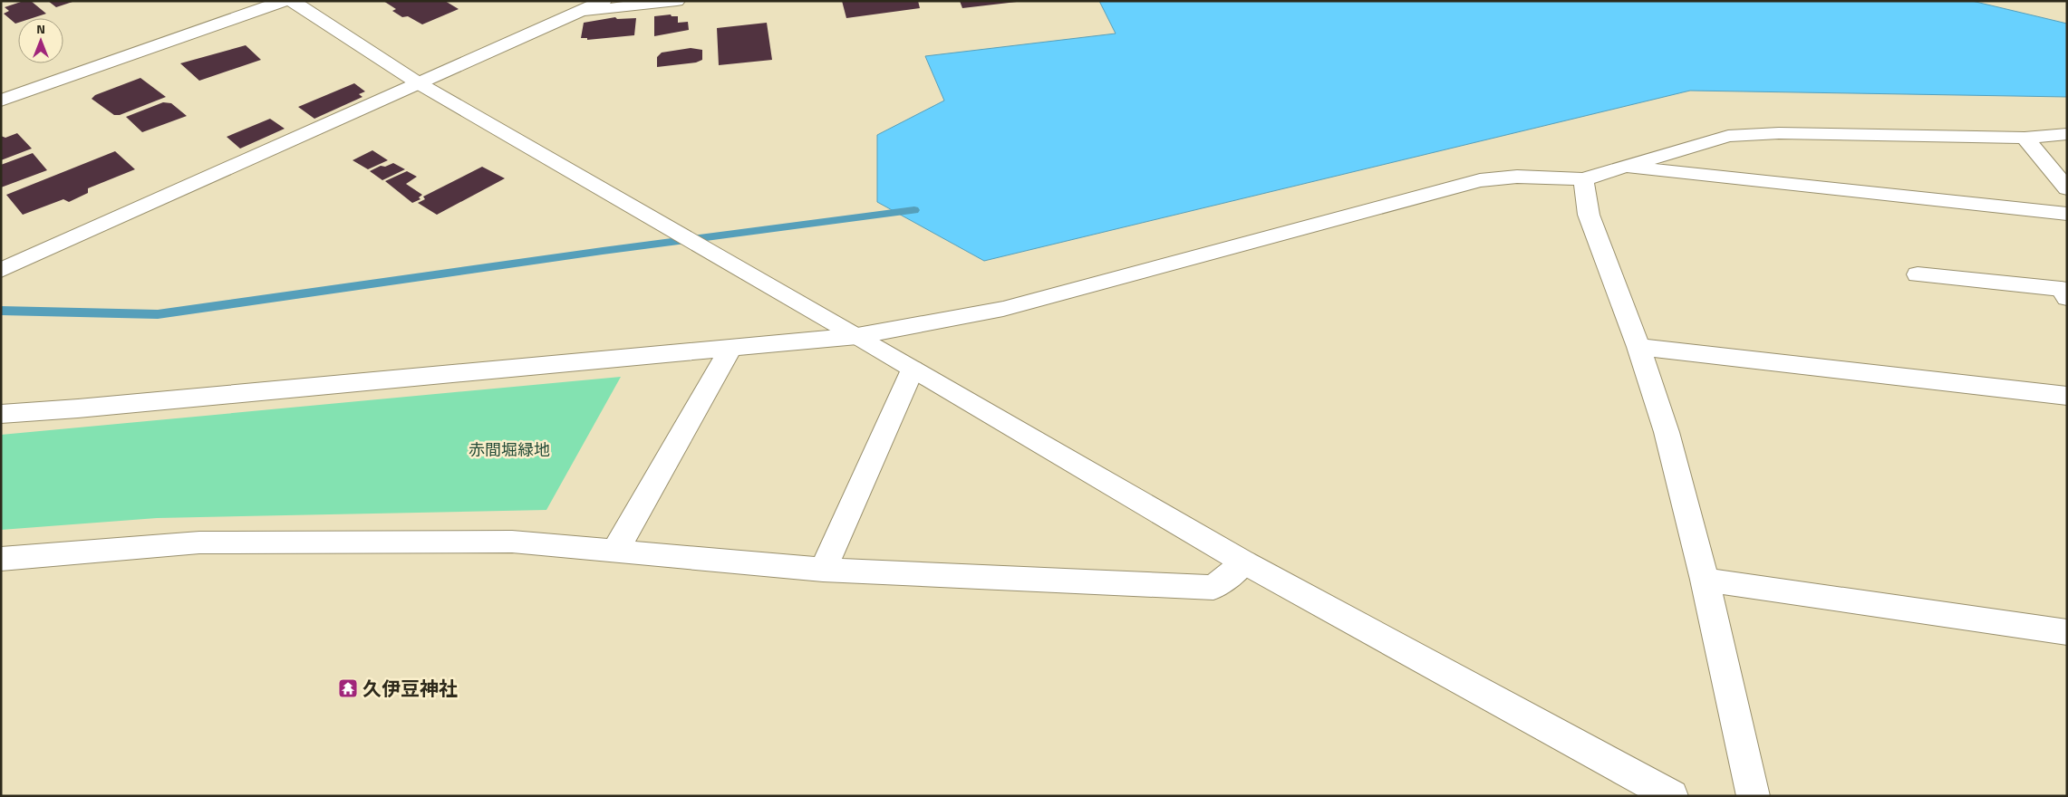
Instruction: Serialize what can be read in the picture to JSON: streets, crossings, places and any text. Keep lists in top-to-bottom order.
{
  "parks": ["赤間堀緑地"],
  "places": {
    "temple": ["久伊豆神社"]
  },
  "north": "top"
}
